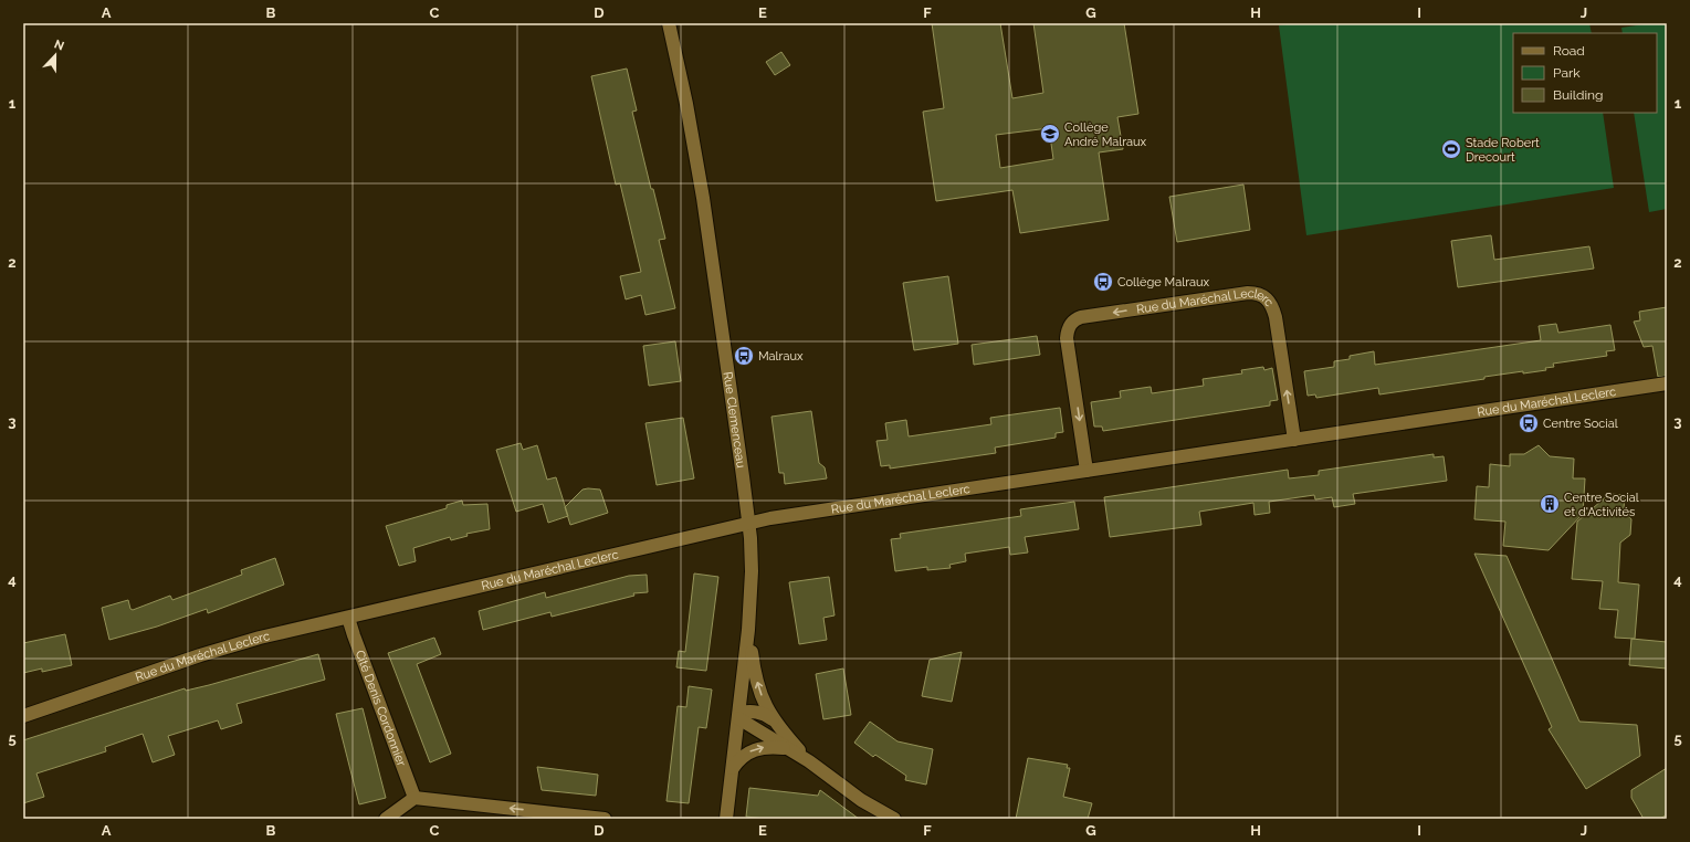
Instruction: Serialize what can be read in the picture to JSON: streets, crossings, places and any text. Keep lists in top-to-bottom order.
{
  "streets": {
    "street": ["Rue du Maréchal Leclerc", "Rue Clemenceau", "Cité Denis Cordonnier"]
  },
  "crossings": [
    ["Rue du Maréchal Leclerc", "Rue Clemenceau"],
    ["Rue du Maréchal Leclerc", "Cité Denis Cordonnier"]
  ],
  "places": {
    "school or university": ["Collège André Malraux"],
    "sports": ["Stade Robert Drecourt"],
    "bus stop": ["Collège Malraux", "Malraux", "Centre Social"],
    "building": ["Centre Social et d'Activités"]
  },
  "legend": ["Road", "Park", "Building"],
  "north": "top",
  "grid": {
    "columns": [
      "A",
      "B",
      "C",
      "D",
      "E",
      "F",
      "G",
      "H",
      "I",
      "J"
    ],
    "rows": [
      "1",
      "2",
      "3",
      "4",
      "5"
    ]
  }
}
